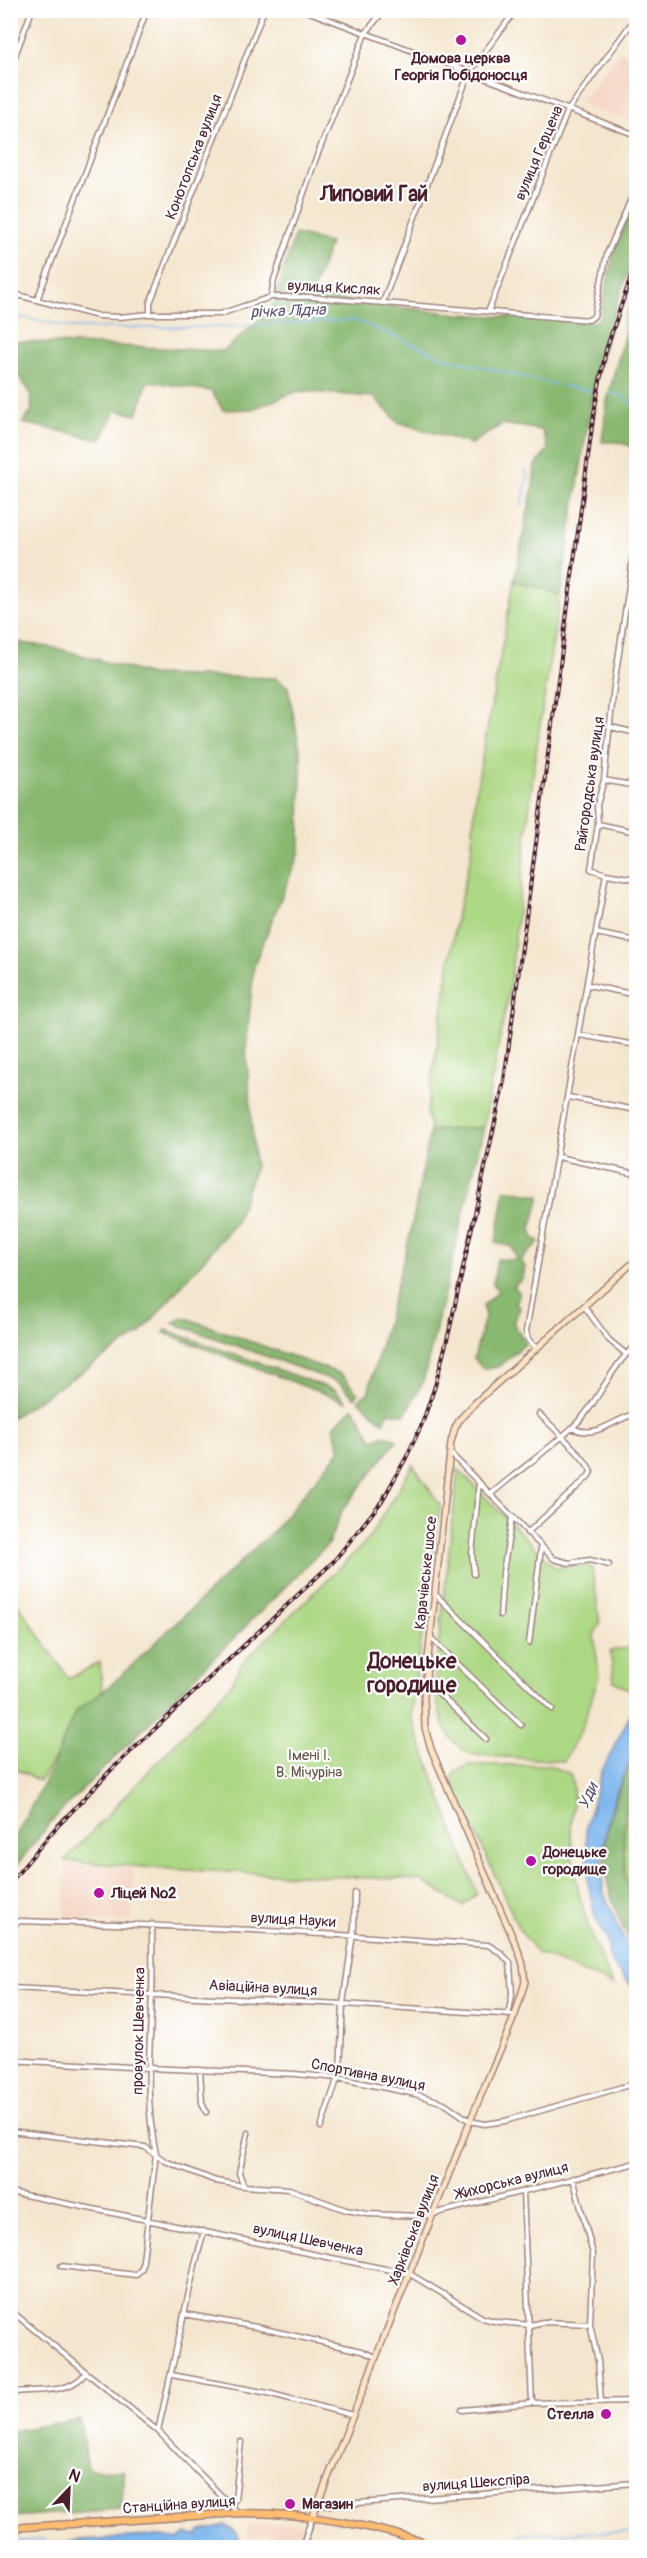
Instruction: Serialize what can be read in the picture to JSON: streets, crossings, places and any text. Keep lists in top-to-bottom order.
{
  "streets": {
    "highway": ["Станційна вулиця"],
    "main road": ["Карачівське шосе", "Харківська вулиця"],
    "street": [
      "вулиця Герцена",
      "Конотопська вулиця",
      "вулиця Кисляк",
      "Райгородська вулиця",
      "вулиця Науки",
      "Авіаційна вулиця",
      "провулок Шевченка",
      "Спортивна вулиця",
      "Жихорська вулиця",
      "вулиця Шевченка",
      "вулиця Шекспіра"
    ]
  },
  "crossings": [
    ["вулиця Герцена", "вулиця Кисляк"],
    ["Конотопська вулиця", "вулиця Кисляк"],
    ["Карачівське шосе", "Харківська вулиця"],
    ["вулиця Науки", "Авіаційна вулиця"],
    ["вулиця Науки", "провулок Шевченка"],
    ["вулиця Науки", "Харківська вулиця"],
    ["Авіаційна вулиця", "провулок Шевченка"],
    ["Авіаційна вулиця", "Харківська вулиця"],
    ["провулок Шевченка", "Спортивна вулиця"],
    ["провулок Шевченка", "Жихорська вулиця"],
    ["провулок Шевченка", "вулиця Шевченка"],
    ["Спортивна вулиця", "Харківська вулиця"],
    ["Жихорська вулиця", "Харківська вулиця"],
    ["Харківська вулиця", "вулиця Шевченка"],
    ["Харківська вулиця", "вулиця Шекспіра"],
    ["Харківська вулиця", "Станційна вулиця"]
  ],
  "districts": ["Липовий Гай", "Донецьке городище"],
  "water": ["річка Лідна", "Уди"],
  "parks": ["Імені І. В. Мічуріна"],
  "places": [
    "Домова церква Георгія Побідоносця",
    "Донецьке городище",
    "Ліцей №2",
    "Стелла",
    "Магазин"
  ],
  "north": "top right"
}
